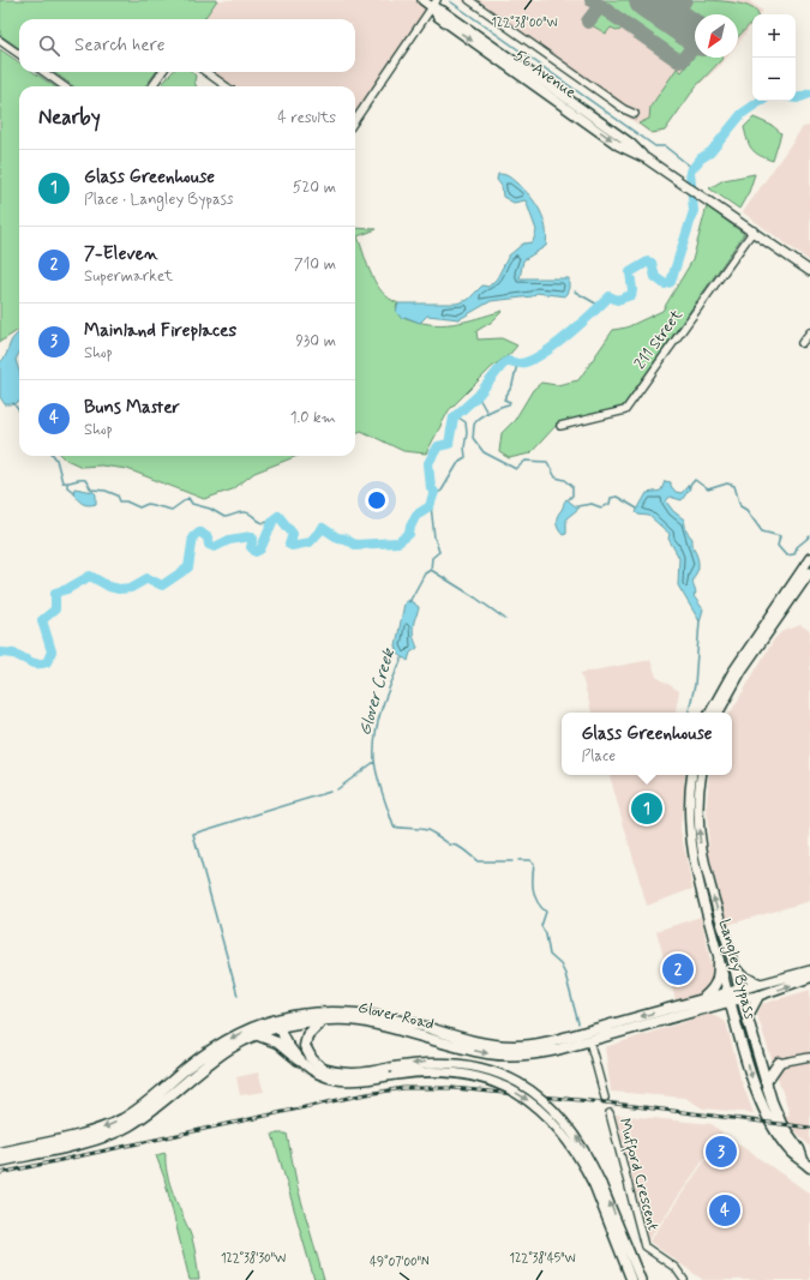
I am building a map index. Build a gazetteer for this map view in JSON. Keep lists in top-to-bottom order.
{
  "streets": {
    "highway": ["Langley Bypass", "Glover Road"],
    "main road": ["56 Avenue"],
    "street": ["211 Street", "Mufford Crescent"]
  },
  "crossings": [
    ["56 Avenue", "211 Street"],
    ["Langley Bypass", "Glover Road"]
  ],
  "water": ["Glover Creek"],
  "north": "bottom left",
  "page": {
    "map_buttons": ["+", "−"],
    "search": "Search here",
    "heading": ["Nearby", "4 results"],
    "list": [
      {
        "mark": "1",
        "name": "Glass Greenhouse",
        "note": "Place · Langley Bypass",
        "value": "520 m"
      },
      {
        "mark": "2",
        "name": "7-Eleven",
        "note": "Supermarket",
        "value": "710 m"
      },
      {
        "mark": "3",
        "name": "Mainland Fireplaces",
        "note": "Shop",
        "value": "930 m"
      },
      {
        "mark": "4",
        "name": "Buns Master",
        "note": "Shop",
        "value": "1.0 km"
      }
    ],
    "popup": ["Glass Greenhouse", "Place"],
    "pins": [
      "1",
      "2",
      "3",
      "4"
    ]
  },
  "coordinates": [
    "122°38'00\"W",
    "122°38'30\"W",
    "122°38'45\"W",
    "49°07'00\"N"
  ]
}
